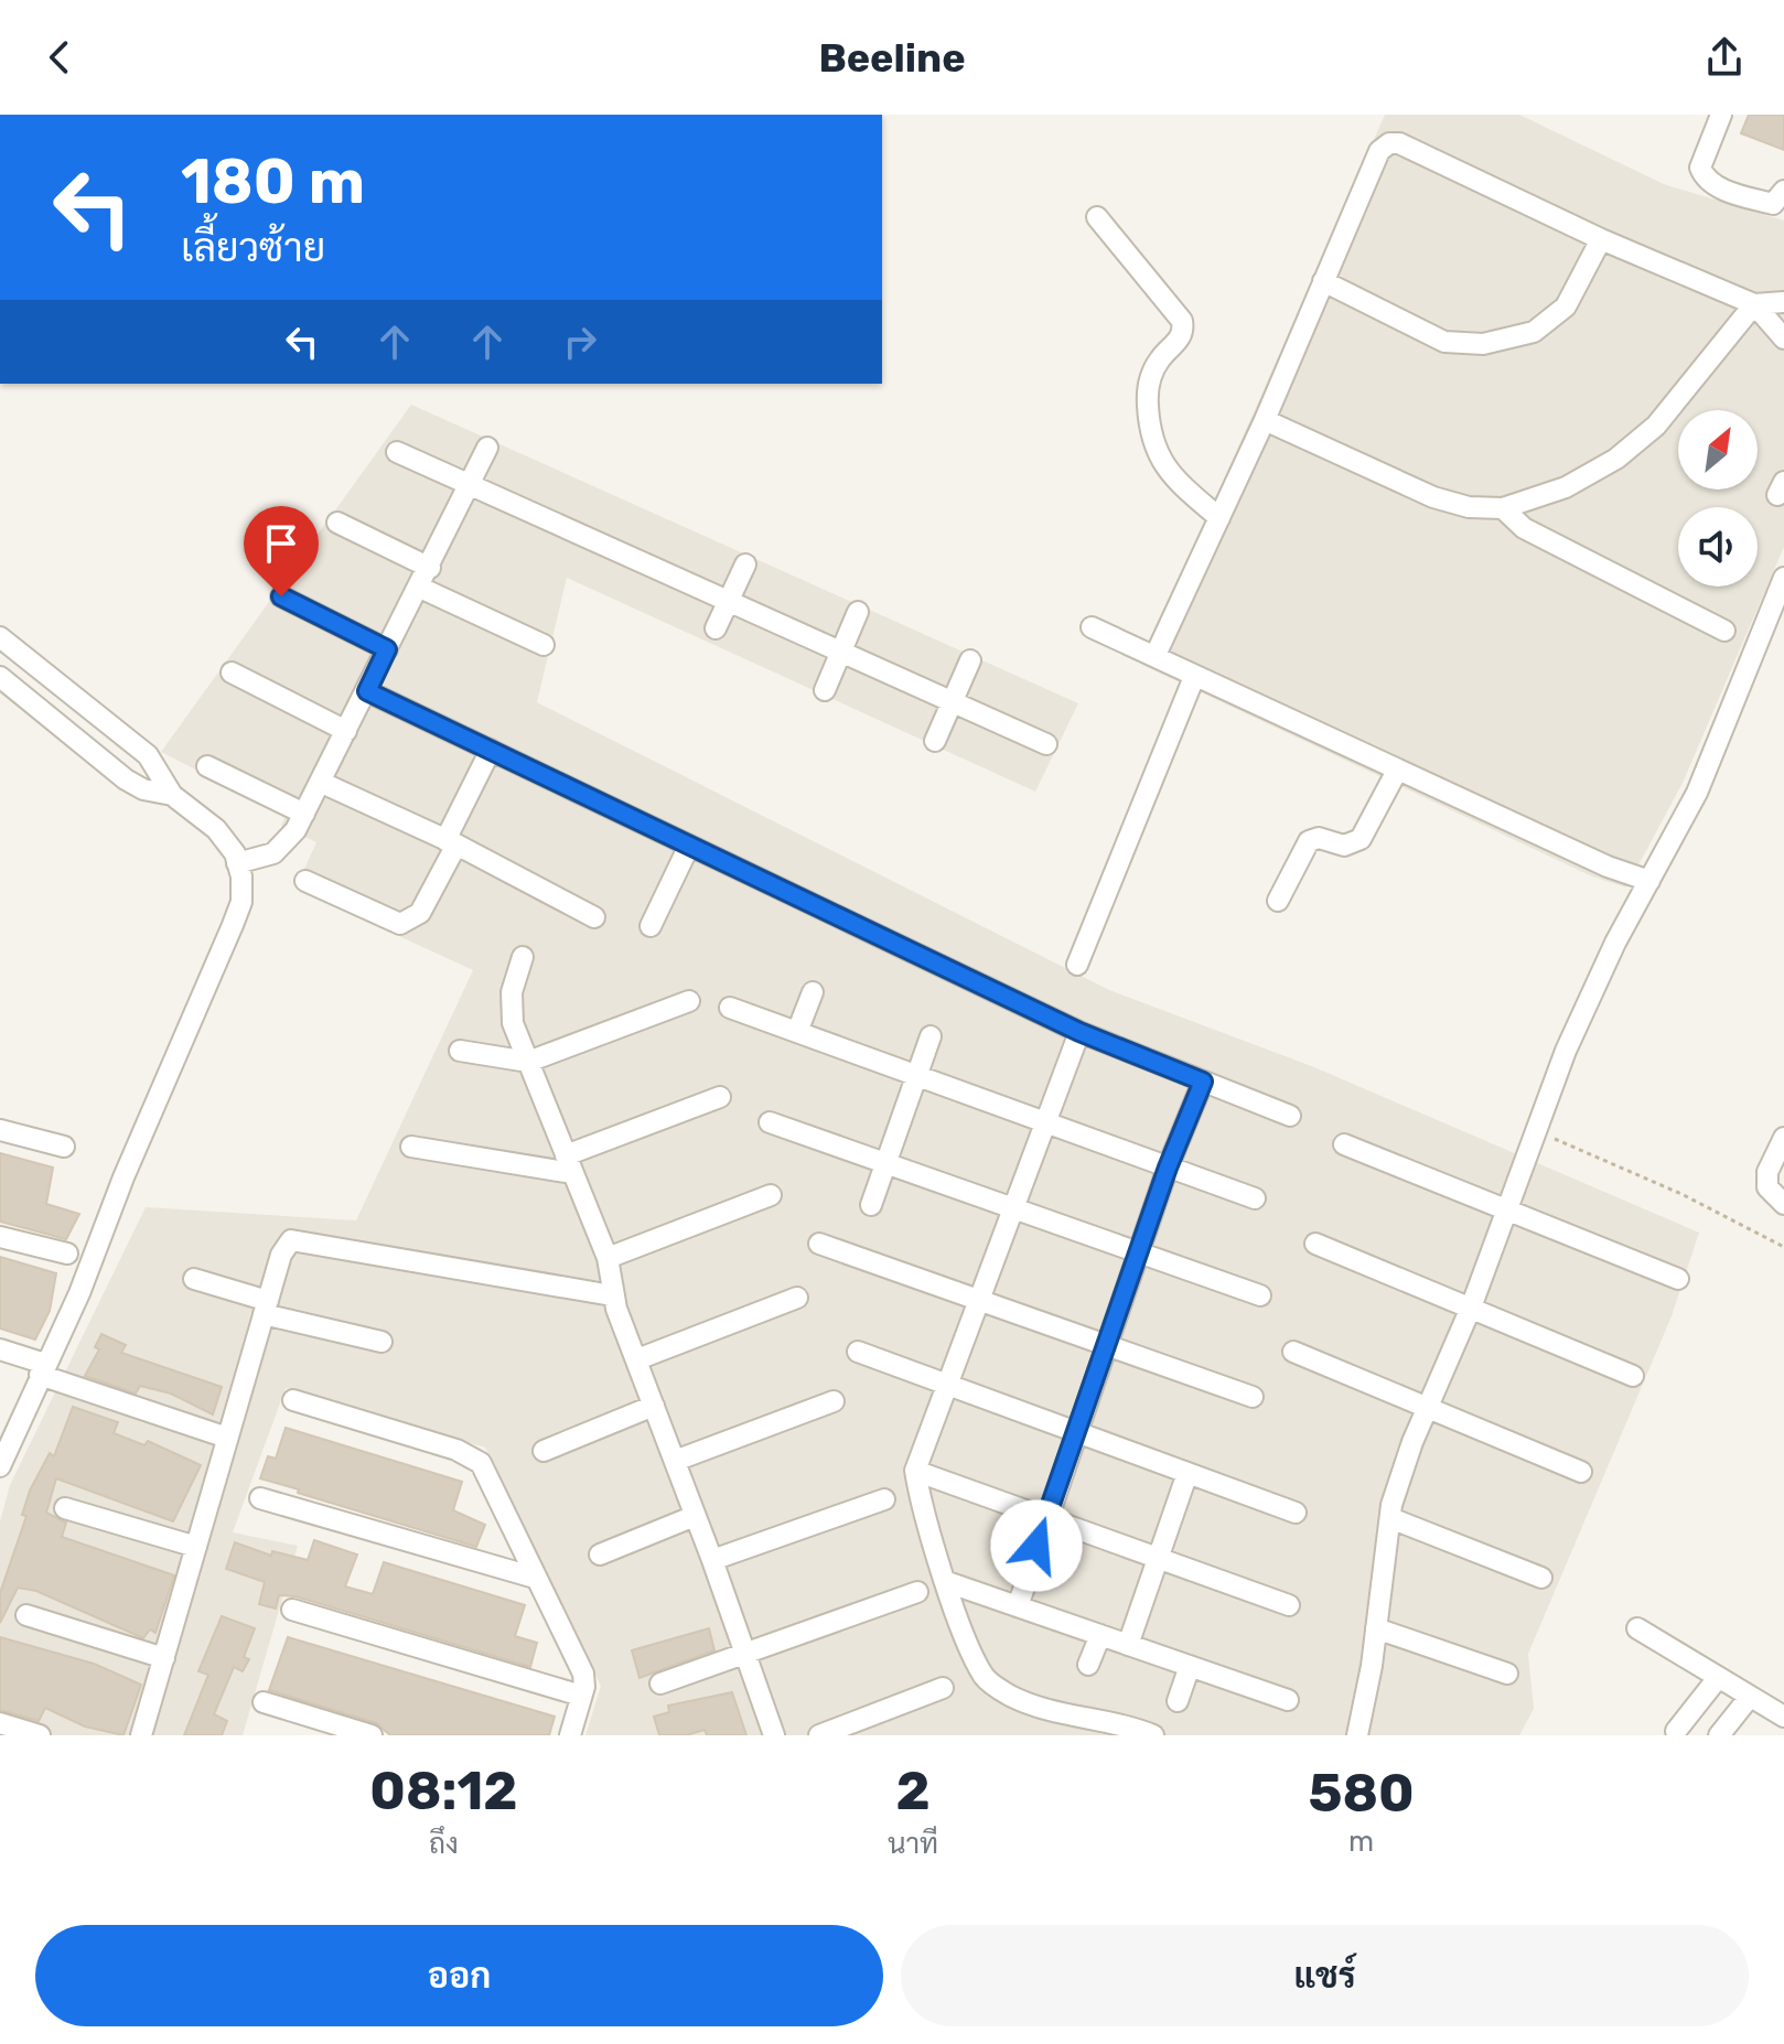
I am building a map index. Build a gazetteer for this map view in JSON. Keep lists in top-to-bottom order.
{
  "north": "top right",
  "page": {
    "header": "Beeline",
    "turn": ["180 m", "เลี้ยวซ้าย"],
    "eta": [
      "08:12",
      "ถึง",
      "2",
      "นาที",
      "580",
      "m"
    ],
    "buttons": ["ออก", "แชร์"]
  }
}
